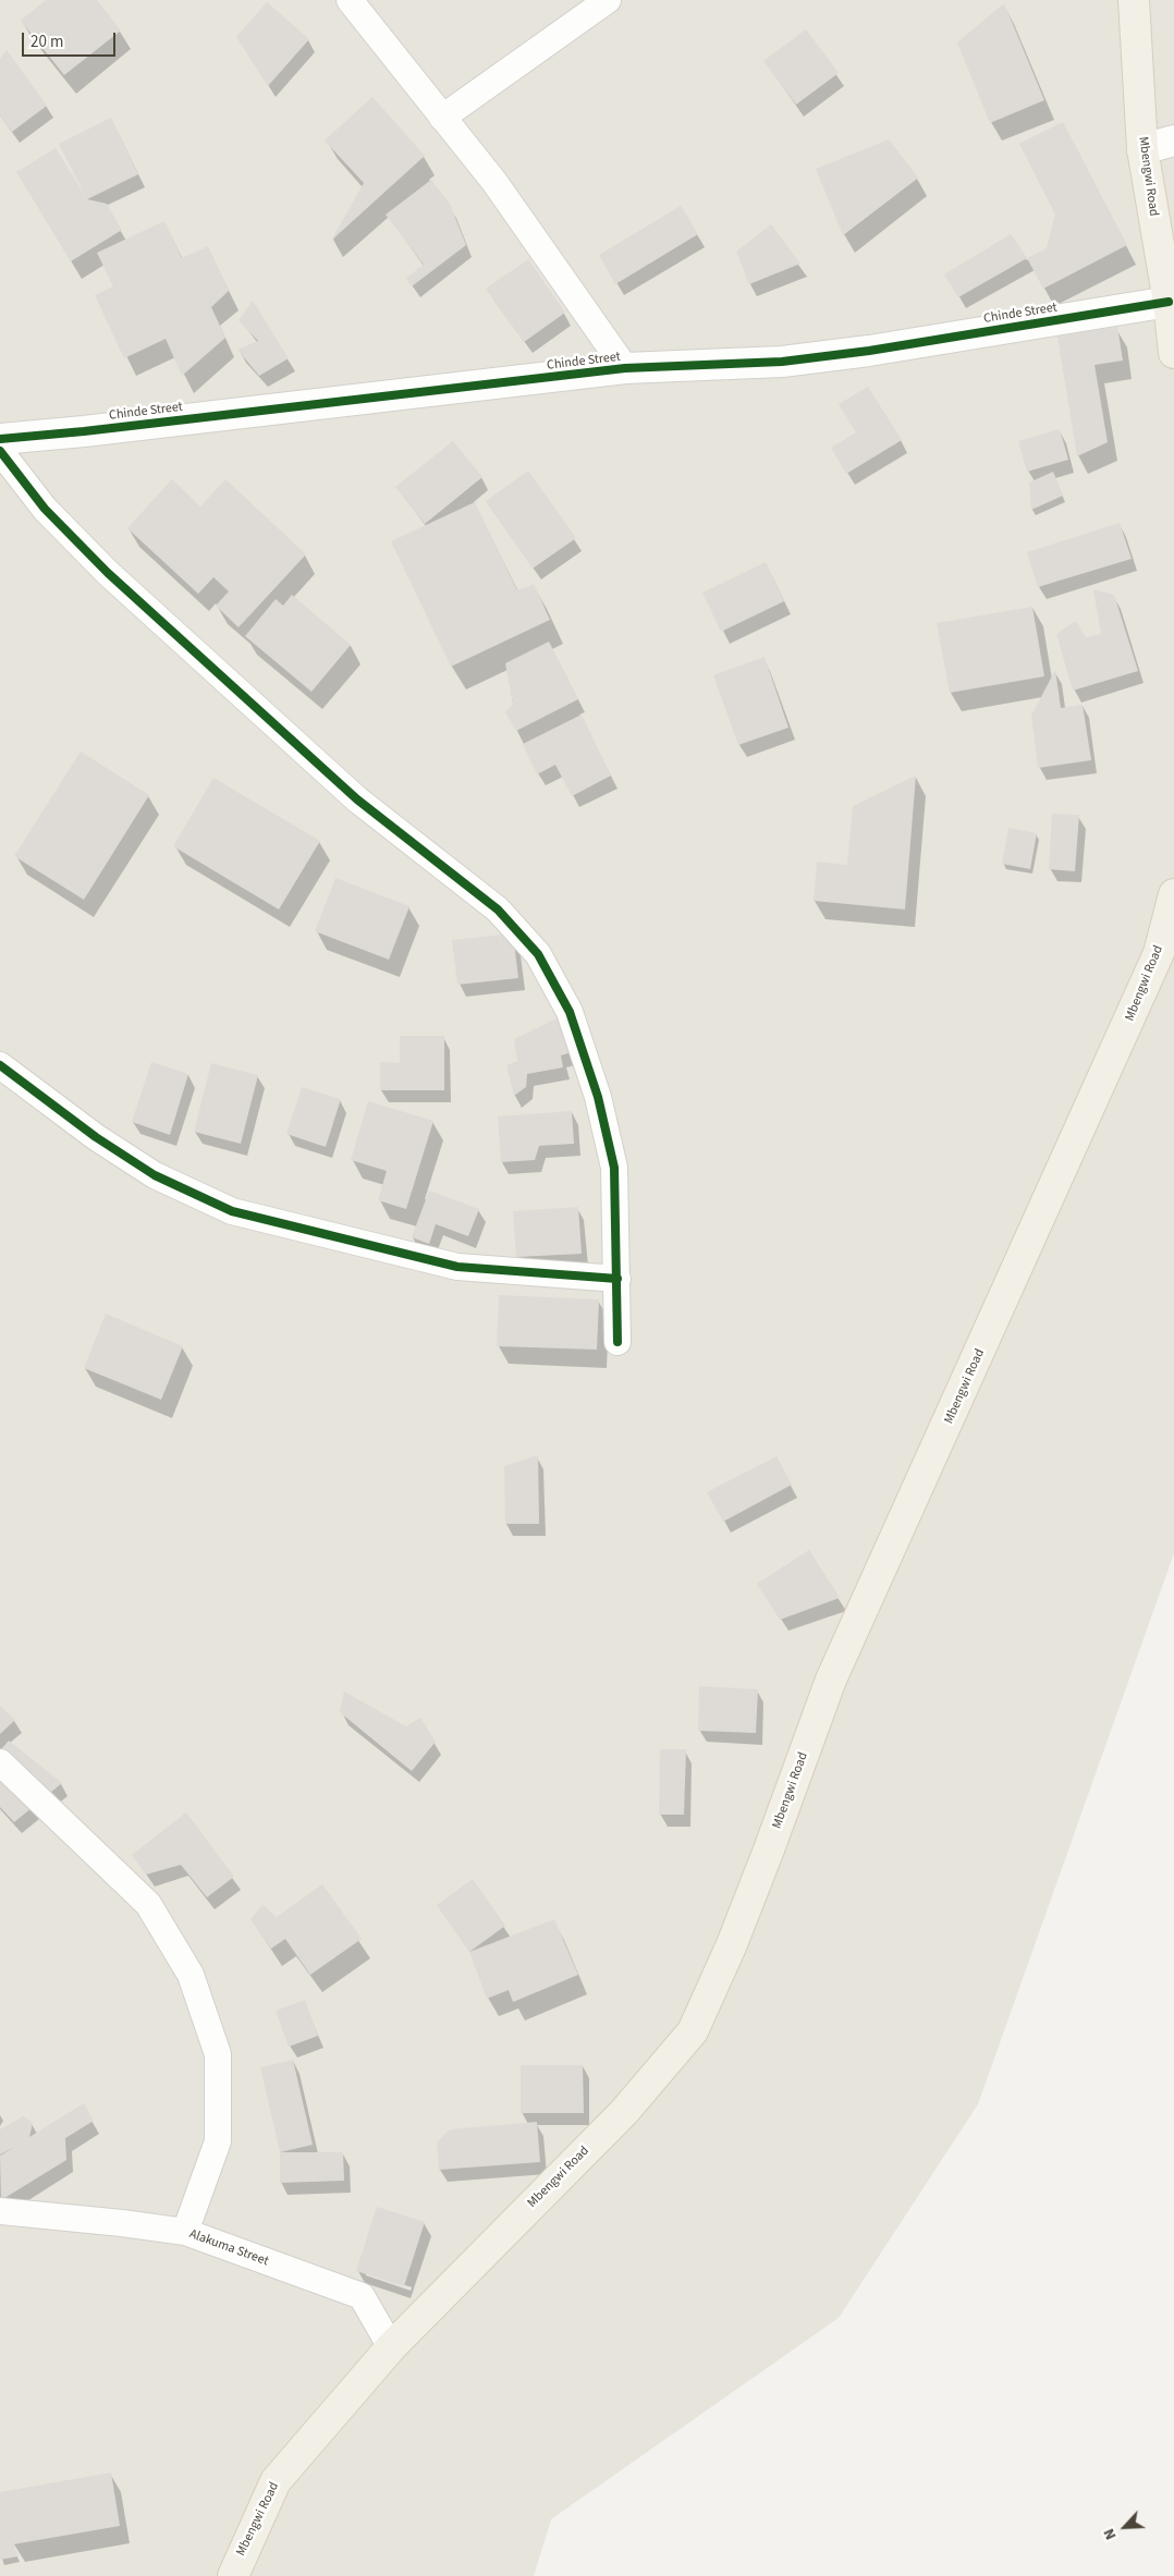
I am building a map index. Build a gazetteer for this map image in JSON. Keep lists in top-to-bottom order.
{
  "streets": {
    "main road": ["Mbengwi Road"],
    "street": ["Chinde Street", "Alakuma Street"]
  },
  "crossings": [
    ["Mbengwi Road", "Chinde Street"],
    ["Mbengwi Road", "Alakuma Street"]
  ],
  "scale_bar": "20 m",
  "north": "bottom left"
}
